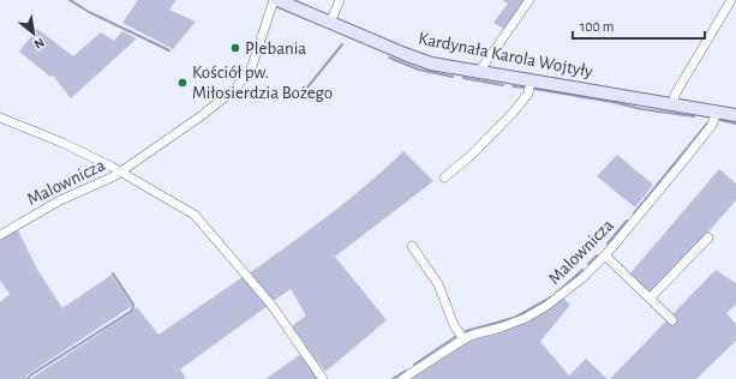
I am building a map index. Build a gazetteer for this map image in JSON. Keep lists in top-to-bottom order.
{
  "streets": {
    "street": ["Kardynała Karola Wojtyły", "Malownicza"]
  },
  "crossings": [
    ["Kardynała Karola Wojtyły", "Malownicza"]
  ],
  "places": ["Plebania", "Kościół pw. Miłosierdzia Bożego"],
  "scale_bar": "100 m",
  "north": "bottom right"
}
